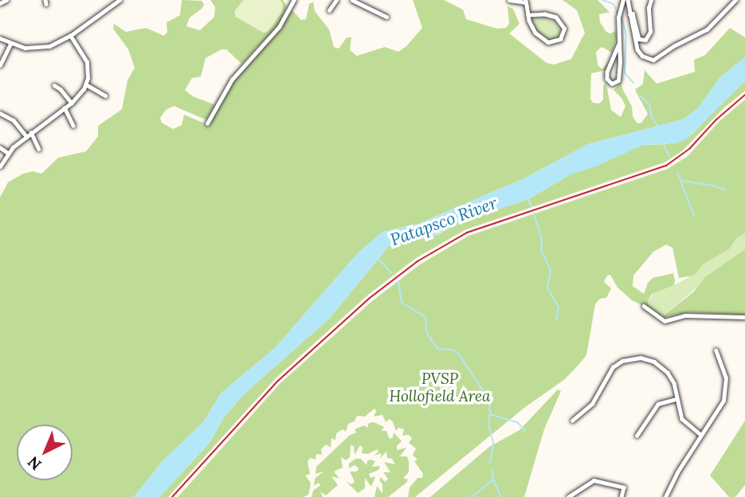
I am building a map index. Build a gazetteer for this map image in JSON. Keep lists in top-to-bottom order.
{
  "water": ["Patapsco River"],
  "parks": ["PVSP Hollofield Area"],
  "north": "bottom left"
}
